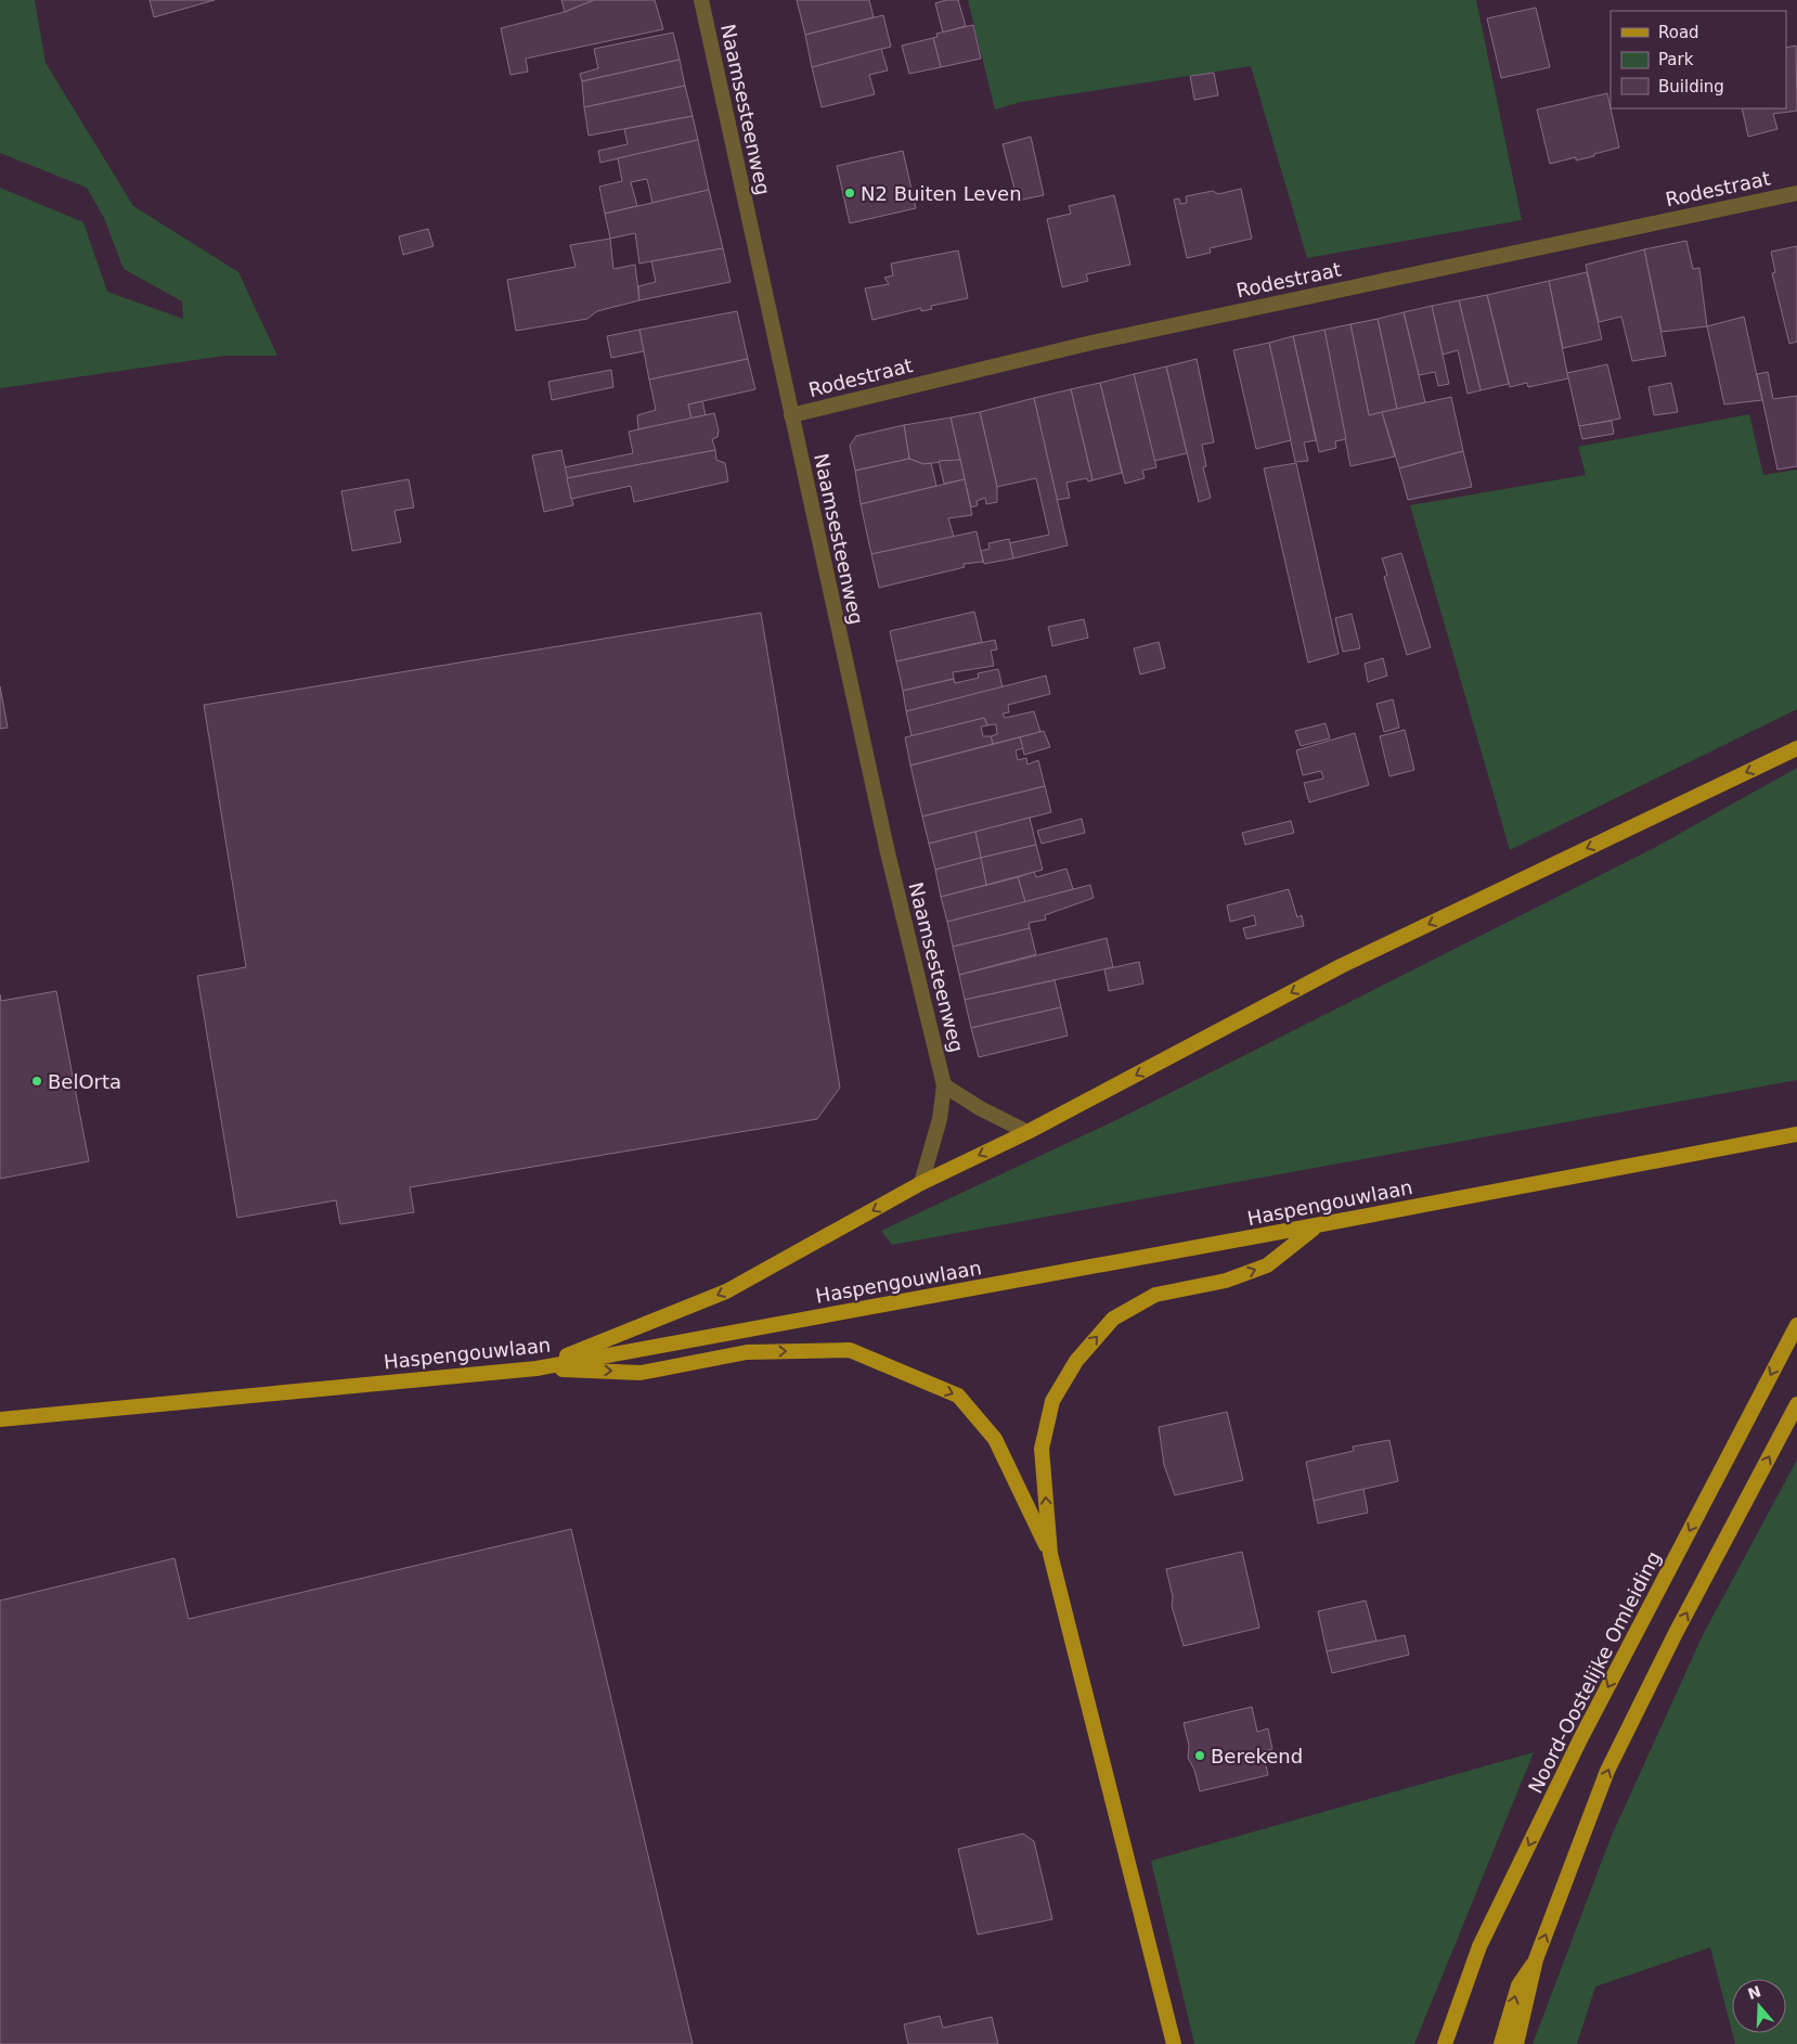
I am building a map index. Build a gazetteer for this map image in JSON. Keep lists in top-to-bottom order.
{
  "streets": {
    "main road": ["Haspengouwlaan", "Noord-Oostelijke Omleiding"],
    "street": ["Naamsesteenweg", "Rodestraat"]
  },
  "crossings": [
    ["Naamsesteenweg", "Rodestraat"]
  ],
  "places": ["N2 Buiten Leven", "BelOrta", "Berekend"],
  "legend": ["Road", "Park", "Building"],
  "north": "top"
}
